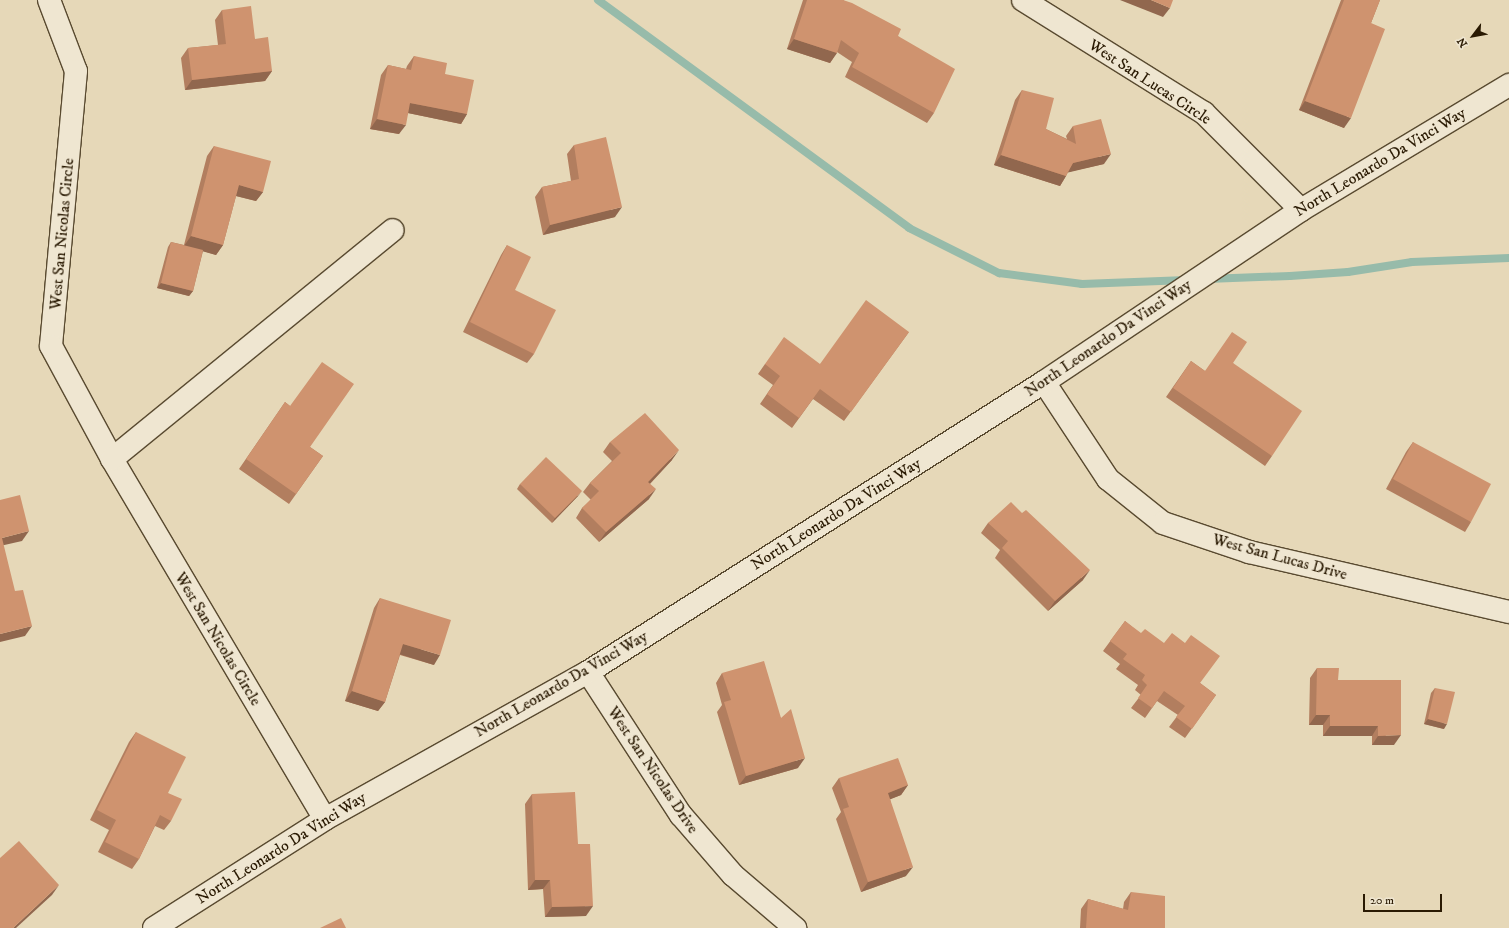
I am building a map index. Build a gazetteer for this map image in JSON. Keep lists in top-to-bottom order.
{
  "streets": {
    "street": [
      "West San Lucas Circle",
      "North Leonardo Da Vinci Way",
      "West San Nicolas Circle",
      "West San Lucas Drive",
      "West San Nicolas Drive"
    ]
  },
  "crossings": [
    ["West San Lucas Circle", "North Leonardo Da Vinci Way"],
    ["North Leonardo Da Vinci Way", "West San Nicolas Circle"],
    ["North Leonardo Da Vinci Way", "West San Lucas Drive"],
    ["North Leonardo Da Vinci Way", "West San Nicolas Drive"]
  ],
  "scale_bar": "20 m",
  "north": "bottom left"
}
